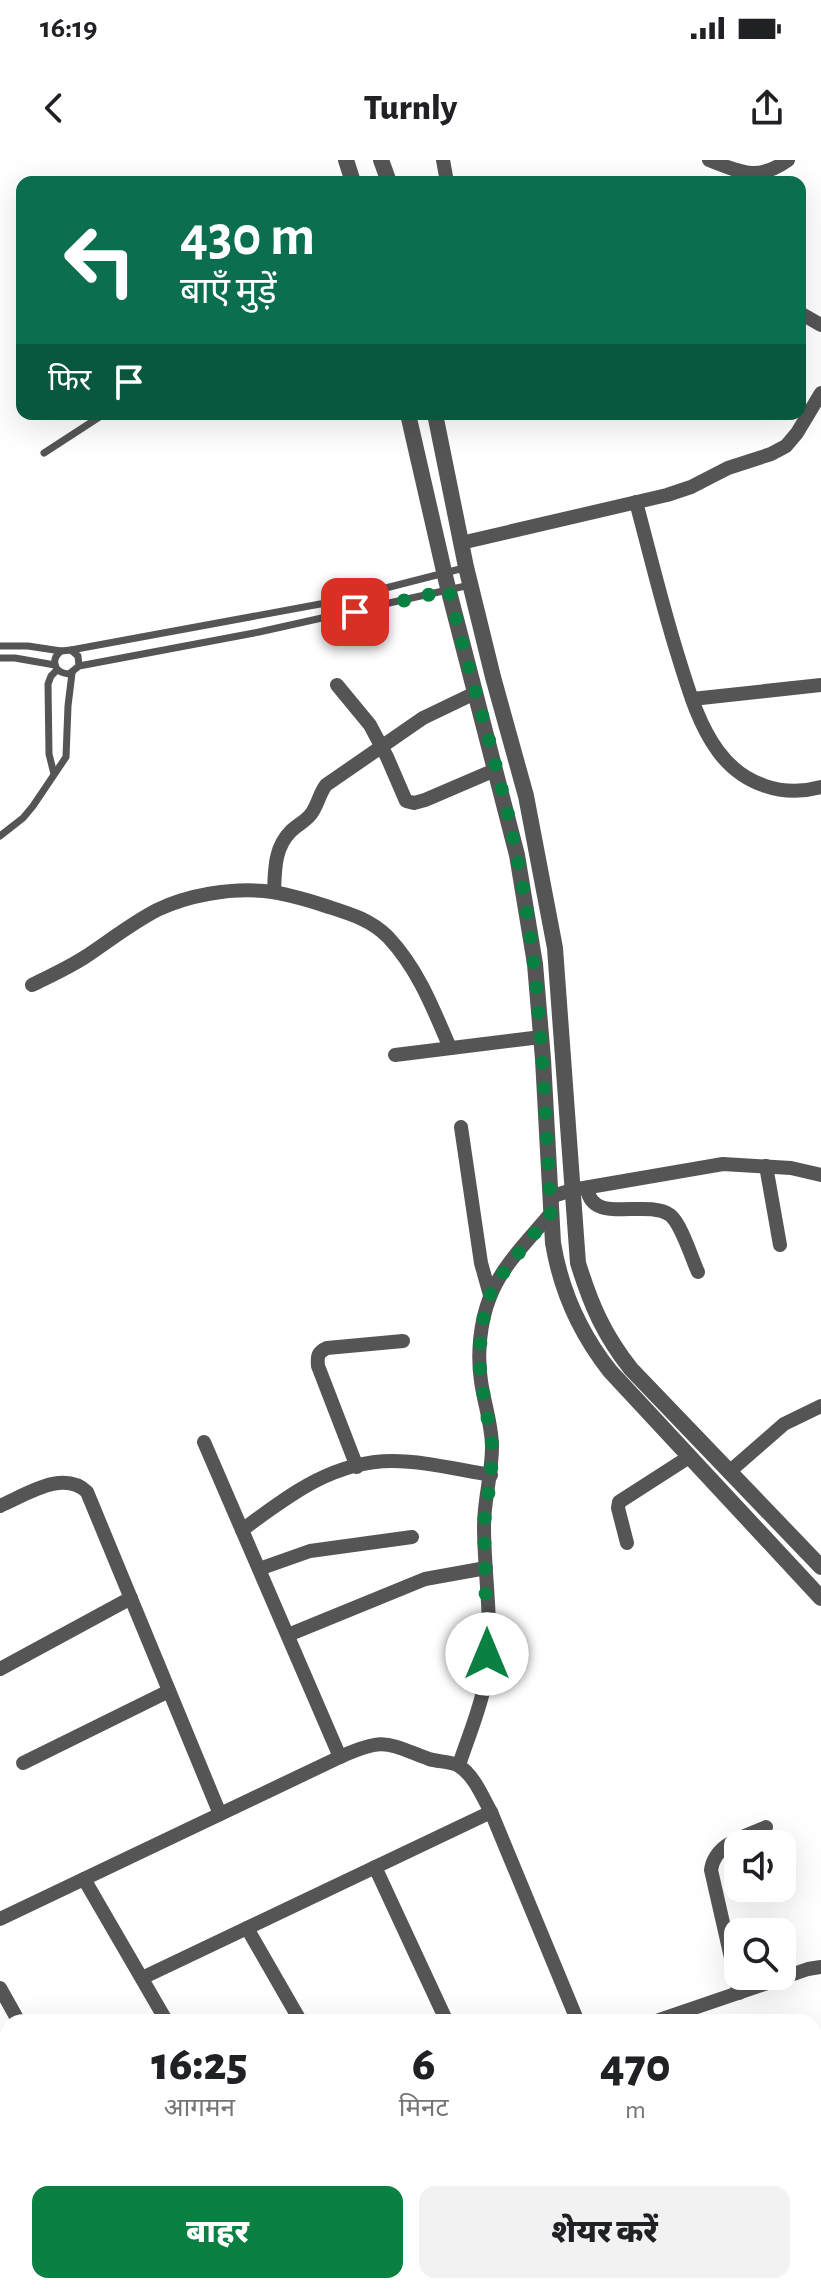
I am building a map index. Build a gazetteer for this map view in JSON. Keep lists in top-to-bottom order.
{
  "page": {
    "status": "16:19",
    "header": "Turnly",
    "turn": ["430 m", "बाएँ मुड़ें"],
    "then": "फिर",
    "eta": [
      "16:25",
      "आगमन",
      "6",
      "मिनट",
      "470",
      "m"
    ],
    "buttons": ["बाहर", "शेयर करें"]
  }
}
